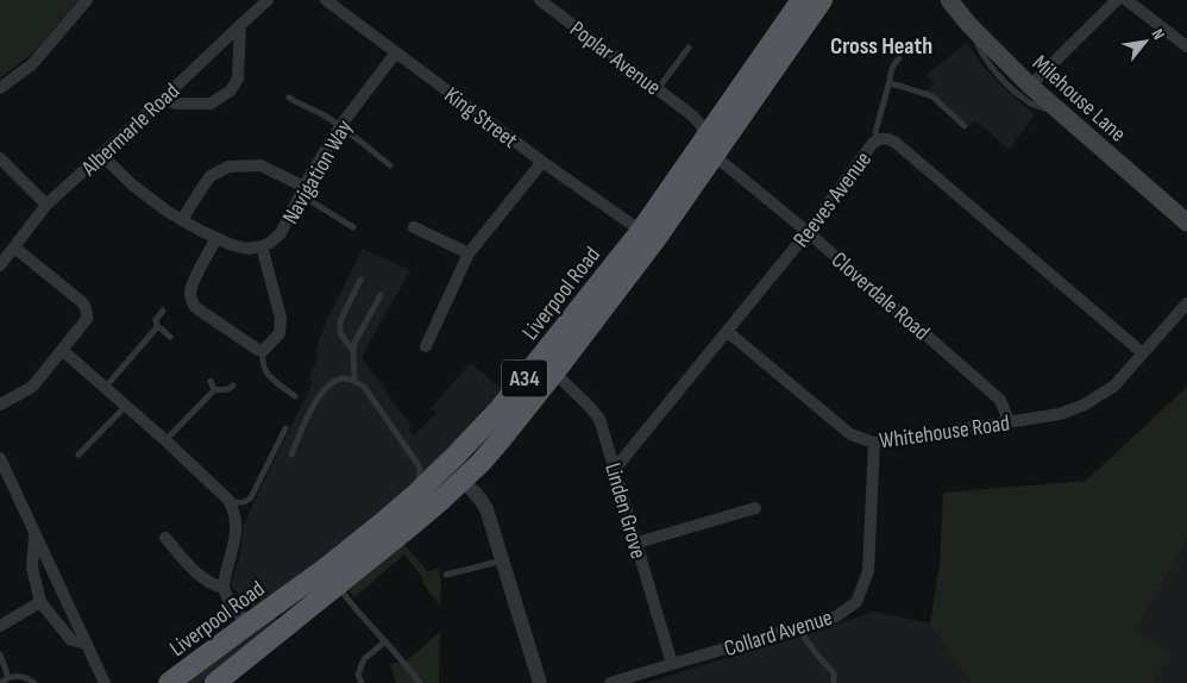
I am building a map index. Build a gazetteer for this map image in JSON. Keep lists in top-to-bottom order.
{
  "streets": {
    "highway": ["Liverpool Road", "A34"],
    "main road": ["Milehouse Lane"],
    "street": [
      "Poplar Avenue",
      "King Street",
      "Albermarle Road",
      "Navigation Way",
      "Reeves Avenue",
      "Cloverdale Road",
      "Whitehouse Road",
      "Linden Grove",
      "Collard Avenue"
    ]
  },
  "crossings": [
    ["Poplar Avenue", "Liverpool Road"],
    ["Poplar Avenue", "Cloverdale Road"],
    ["King Street", "Navigation Way"],
    ["King Street", "Liverpool Road"],
    ["Reeves Avenue", "Cloverdale Road"],
    ["Reeves Avenue", "Whitehouse Road"],
    ["Reeves Avenue", "Linden Grove"],
    ["Liverpool Road", "Cloverdale Road"],
    ["Liverpool Road", "A34"],
    ["Liverpool Road", "Linden Grove"],
    ["Cloverdale Road", "Whitehouse Road"],
    ["Whitehouse Road", "Collard Avenue"],
    ["Linden Grove", "Collard Avenue"]
  ],
  "districts": ["Cross Heath"],
  "north": "top right"
}
